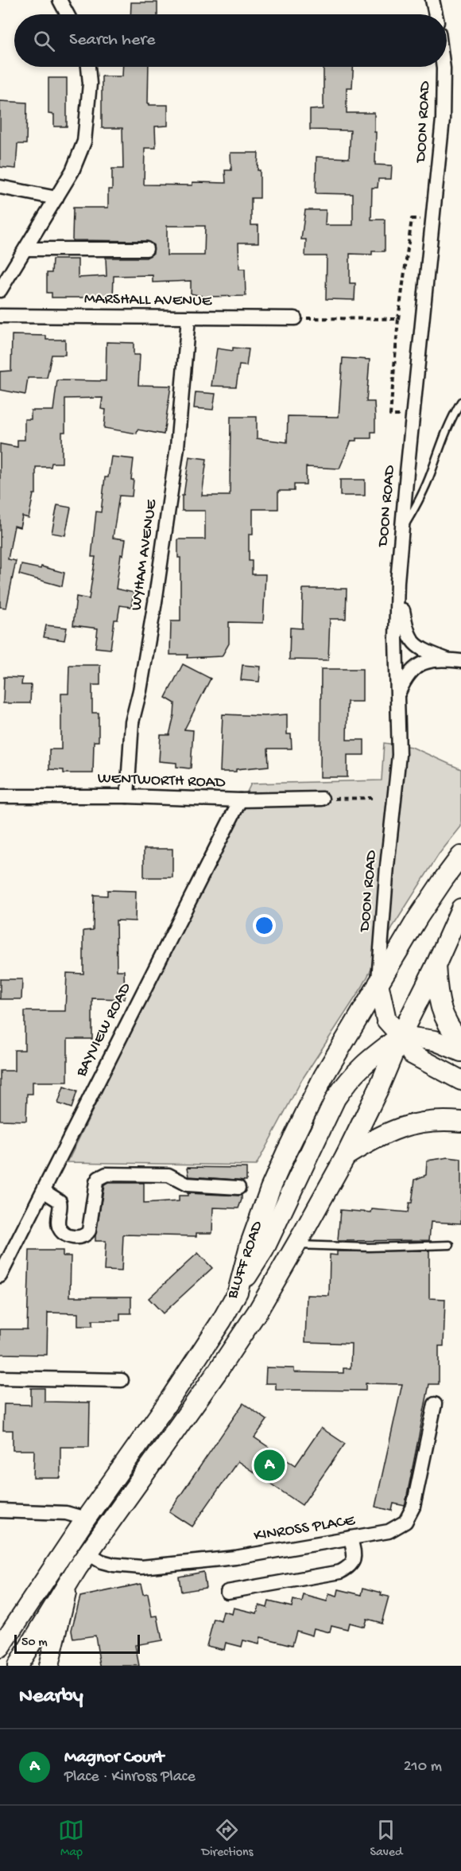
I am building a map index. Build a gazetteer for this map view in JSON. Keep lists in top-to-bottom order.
{
  "streets": {
    "main road": ["BLUFF ROAD"],
    "street": [
      "DOON ROAD",
      "MARSHALL AVENUE",
      "WYHAM AVENUE",
      "WENTWORTH ROAD",
      "BAYVIEW ROAD",
      "KINROSS PLACE"
    ]
  },
  "crossings": [
    ["DOON ROAD", "BLUFF ROAD"],
    ["MARSHALL AVENUE", "WYHAM AVENUE"],
    ["WYHAM AVENUE", "WENTWORTH ROAD"],
    ["WENTWORTH ROAD", "BAYVIEW ROAD"],
    ["BLUFF ROAD", "KINROSS PLACE"]
  ],
  "scale_bar": "50 m",
  "page": {
    "search": "Search here",
    "pins": "A",
    "scale": "50 m",
    "heading": "Nearby",
    "list": [
      {
        "mark": "A",
        "name": "Magnor Court",
        "note": "Place · Kinross Place",
        "value": "210 m"
      }
    ],
    "nav": ["Map", "Directions", "Saved"]
  }
}
